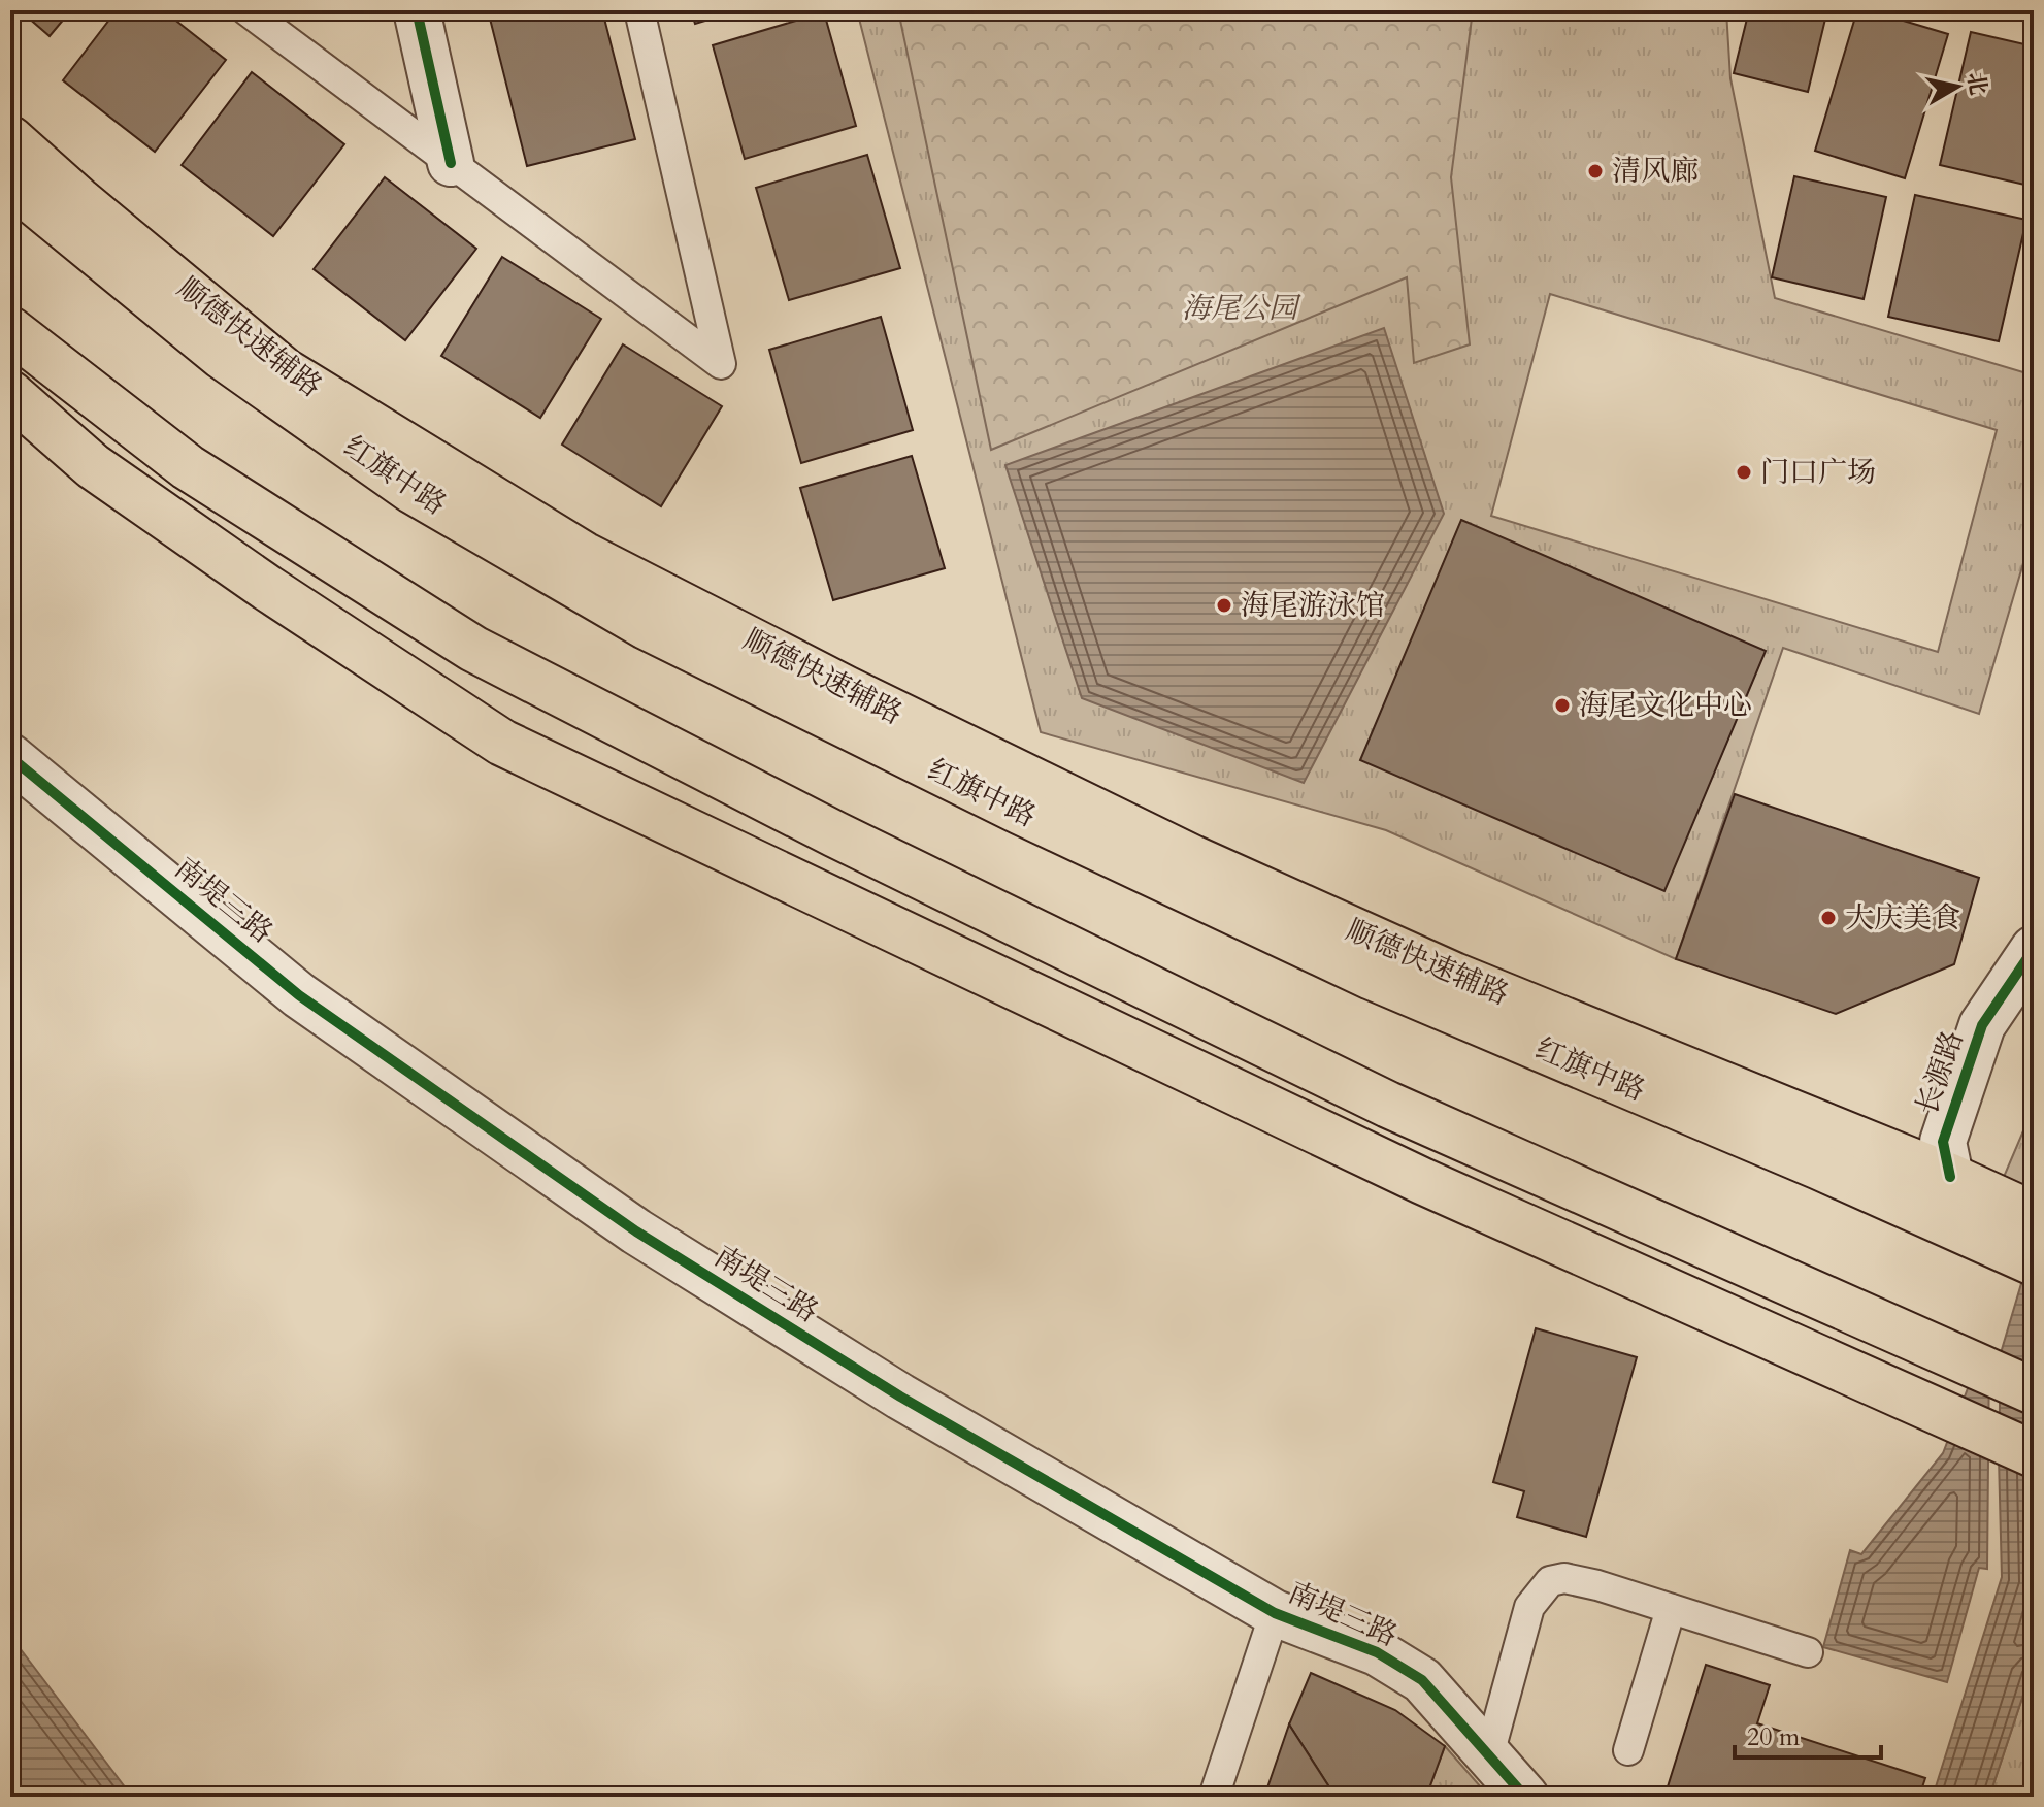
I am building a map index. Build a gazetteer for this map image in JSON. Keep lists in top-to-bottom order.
{
  "streets": {
    "main road": ["顺德快速辅路", "红旗中路"],
    "street": ["南堤三路", "长源路"]
  },
  "crossings": [
    ["顺德快速辅路", "长源路"]
  ],
  "parks": ["海尾公园"],
  "places": [
    "清风廊",
    "门口广场",
    "海尾游泳馆",
    "海尾文化中心",
    "大庆美食"
  ],
  "scale_bar": "20 m",
  "north": "right"
}
